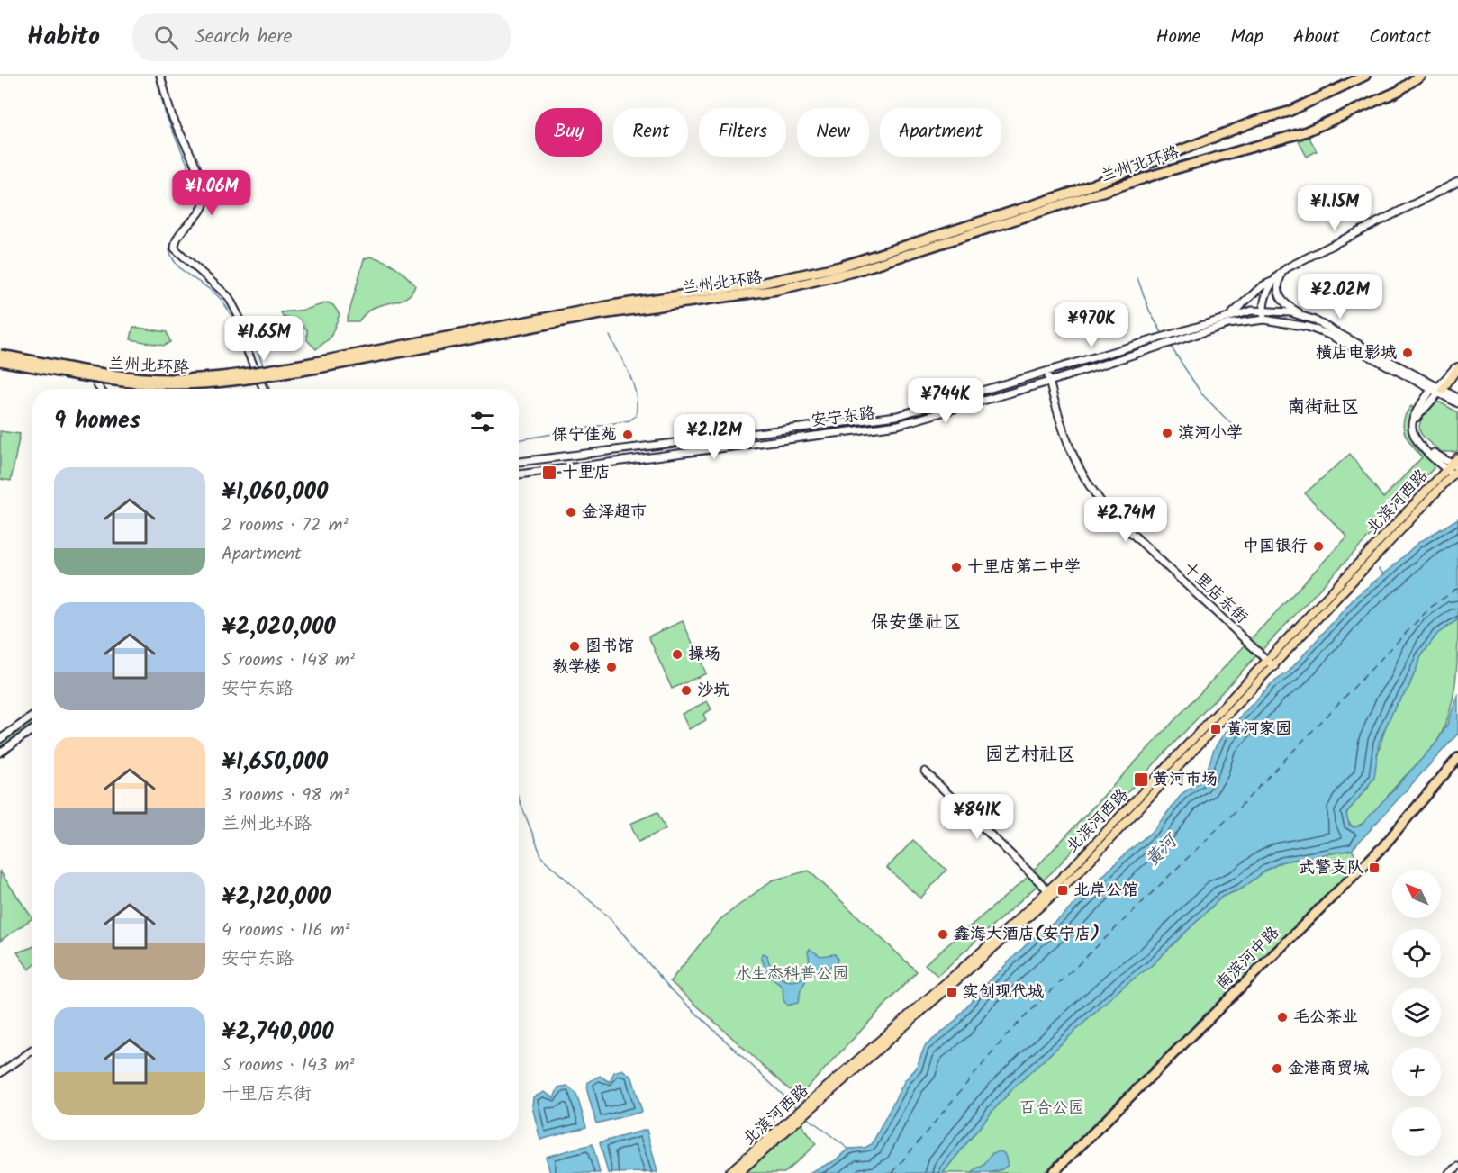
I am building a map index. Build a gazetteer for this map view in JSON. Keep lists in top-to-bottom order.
{
  "streets": {
    "highway": ["兰州北环路", "南滨河中路"],
    "main road": ["安宁东路", "北滨河西路", "十里店东街"]
  },
  "crossings": [
    ["安宁东路", "十里店东街"],
    ["北滨河西路", "十里店东街"]
  ],
  "districts": ["南街社区", "保安堡社区", "园艺村社区"],
  "water": ["黄河"],
  "parks": ["水生态科普公园", "百合公园"],
  "places": {
    "other": [
      "横店电影城",
      "滨河小学",
      "保宁佳苑",
      "金泽超市",
      "中国银行",
      "十里店第二中学",
      "图书馆",
      "操场",
      "教学楼",
      "沙坑",
      "鑫海大酒店(安宁店)",
      "毛公茶业",
      "金港商贸城"
    ],
    "transit": [
      "十里店",
      "黄河家园",
      "黄河市场",
      "武警支队",
      "北岸公馆",
      "实创现代城"
    ]
  },
  "north": "top left",
  "page": {
    "header": "Habito",
    "search": "Search here",
    "nav": [
      "Home",
      "Map",
      "About",
      "Contact"
    ],
    "chip": [
      "Buy",
      "Rent",
      "Filters",
      "New",
      "Apartment"
    ],
    "price": [
      "¥1.06M",
      "¥1.15M",
      "¥2.02M",
      "¥970K",
      "¥1.65M",
      "¥744K",
      "¥2.12M",
      "¥2.74M",
      "¥841K"
    ],
    "heading": "9 homes",
    "list": [
      {
        "name": "¥1,060,000",
        "note": "2 rooms · 72 m² · Apartment"
      },
      {
        "name": "¥2,020,000",
        "note": "5 rooms · 148 m² · 安宁东路"
      },
      {
        "name": "¥1,650,000",
        "note": "3 rooms · 98 m² · 兰州北环路"
      },
      {
        "name": "¥2,120,000",
        "note": "4 rooms · 116 m² · 安宁东路"
      },
      {
        "name": "¥2,740,000",
        "note": "5 rooms · 143 m² · 十里店东街"
      }
    ],
    "map_buttons": ["+", "−"]
  }
}
